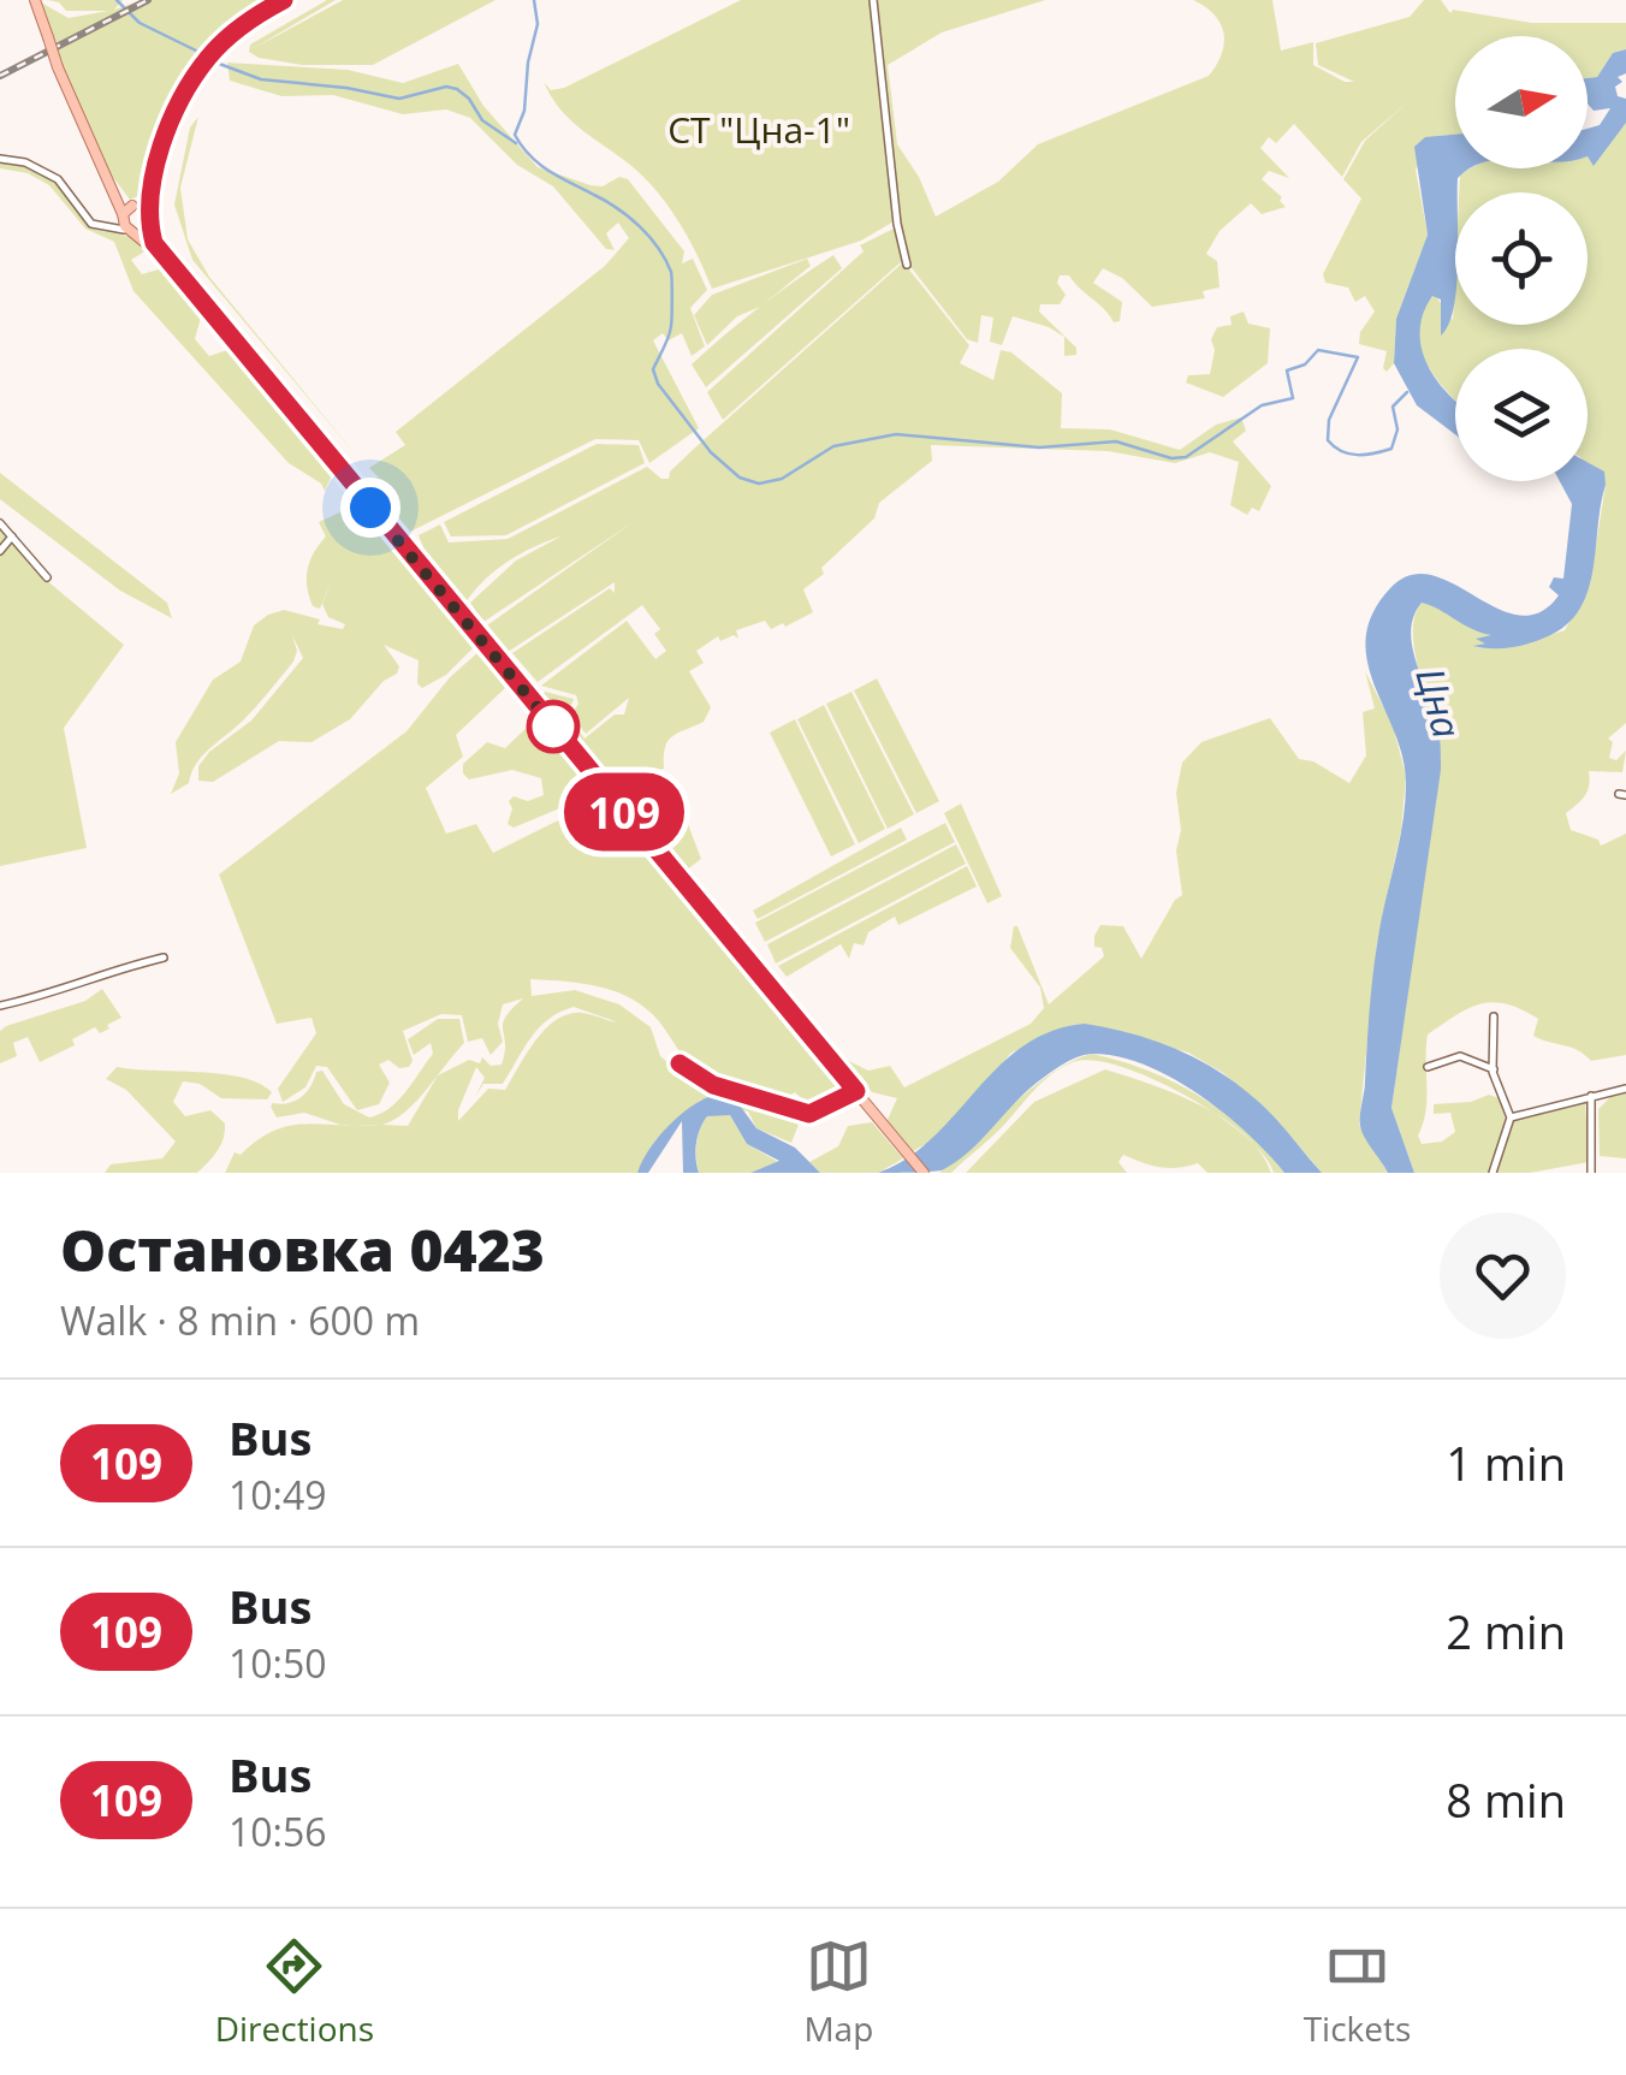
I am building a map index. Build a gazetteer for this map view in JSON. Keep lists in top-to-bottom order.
{
  "water": ["Цна"],
  "parks": ["СТ \"Цна-1\""],
  "lines": ["bus line 109"],
  "north": "right",
  "page": {
    "on_map": "109",
    "heading": ["Остановка 0423", "Walk · 8 min · 600 m"],
    "list": [
      {
        "mark": "109",
        "name": "Bus",
        "note": "10:49",
        "value": "1 min"
      },
      {
        "mark": "109",
        "name": "Bus",
        "note": "10:50",
        "value": "2 min"
      },
      {
        "mark": "109",
        "name": "Bus",
        "note": "10:56",
        "value": "8 min"
      }
    ],
    "tabs": ["Directions", "Map", "Tickets"]
  }
}
